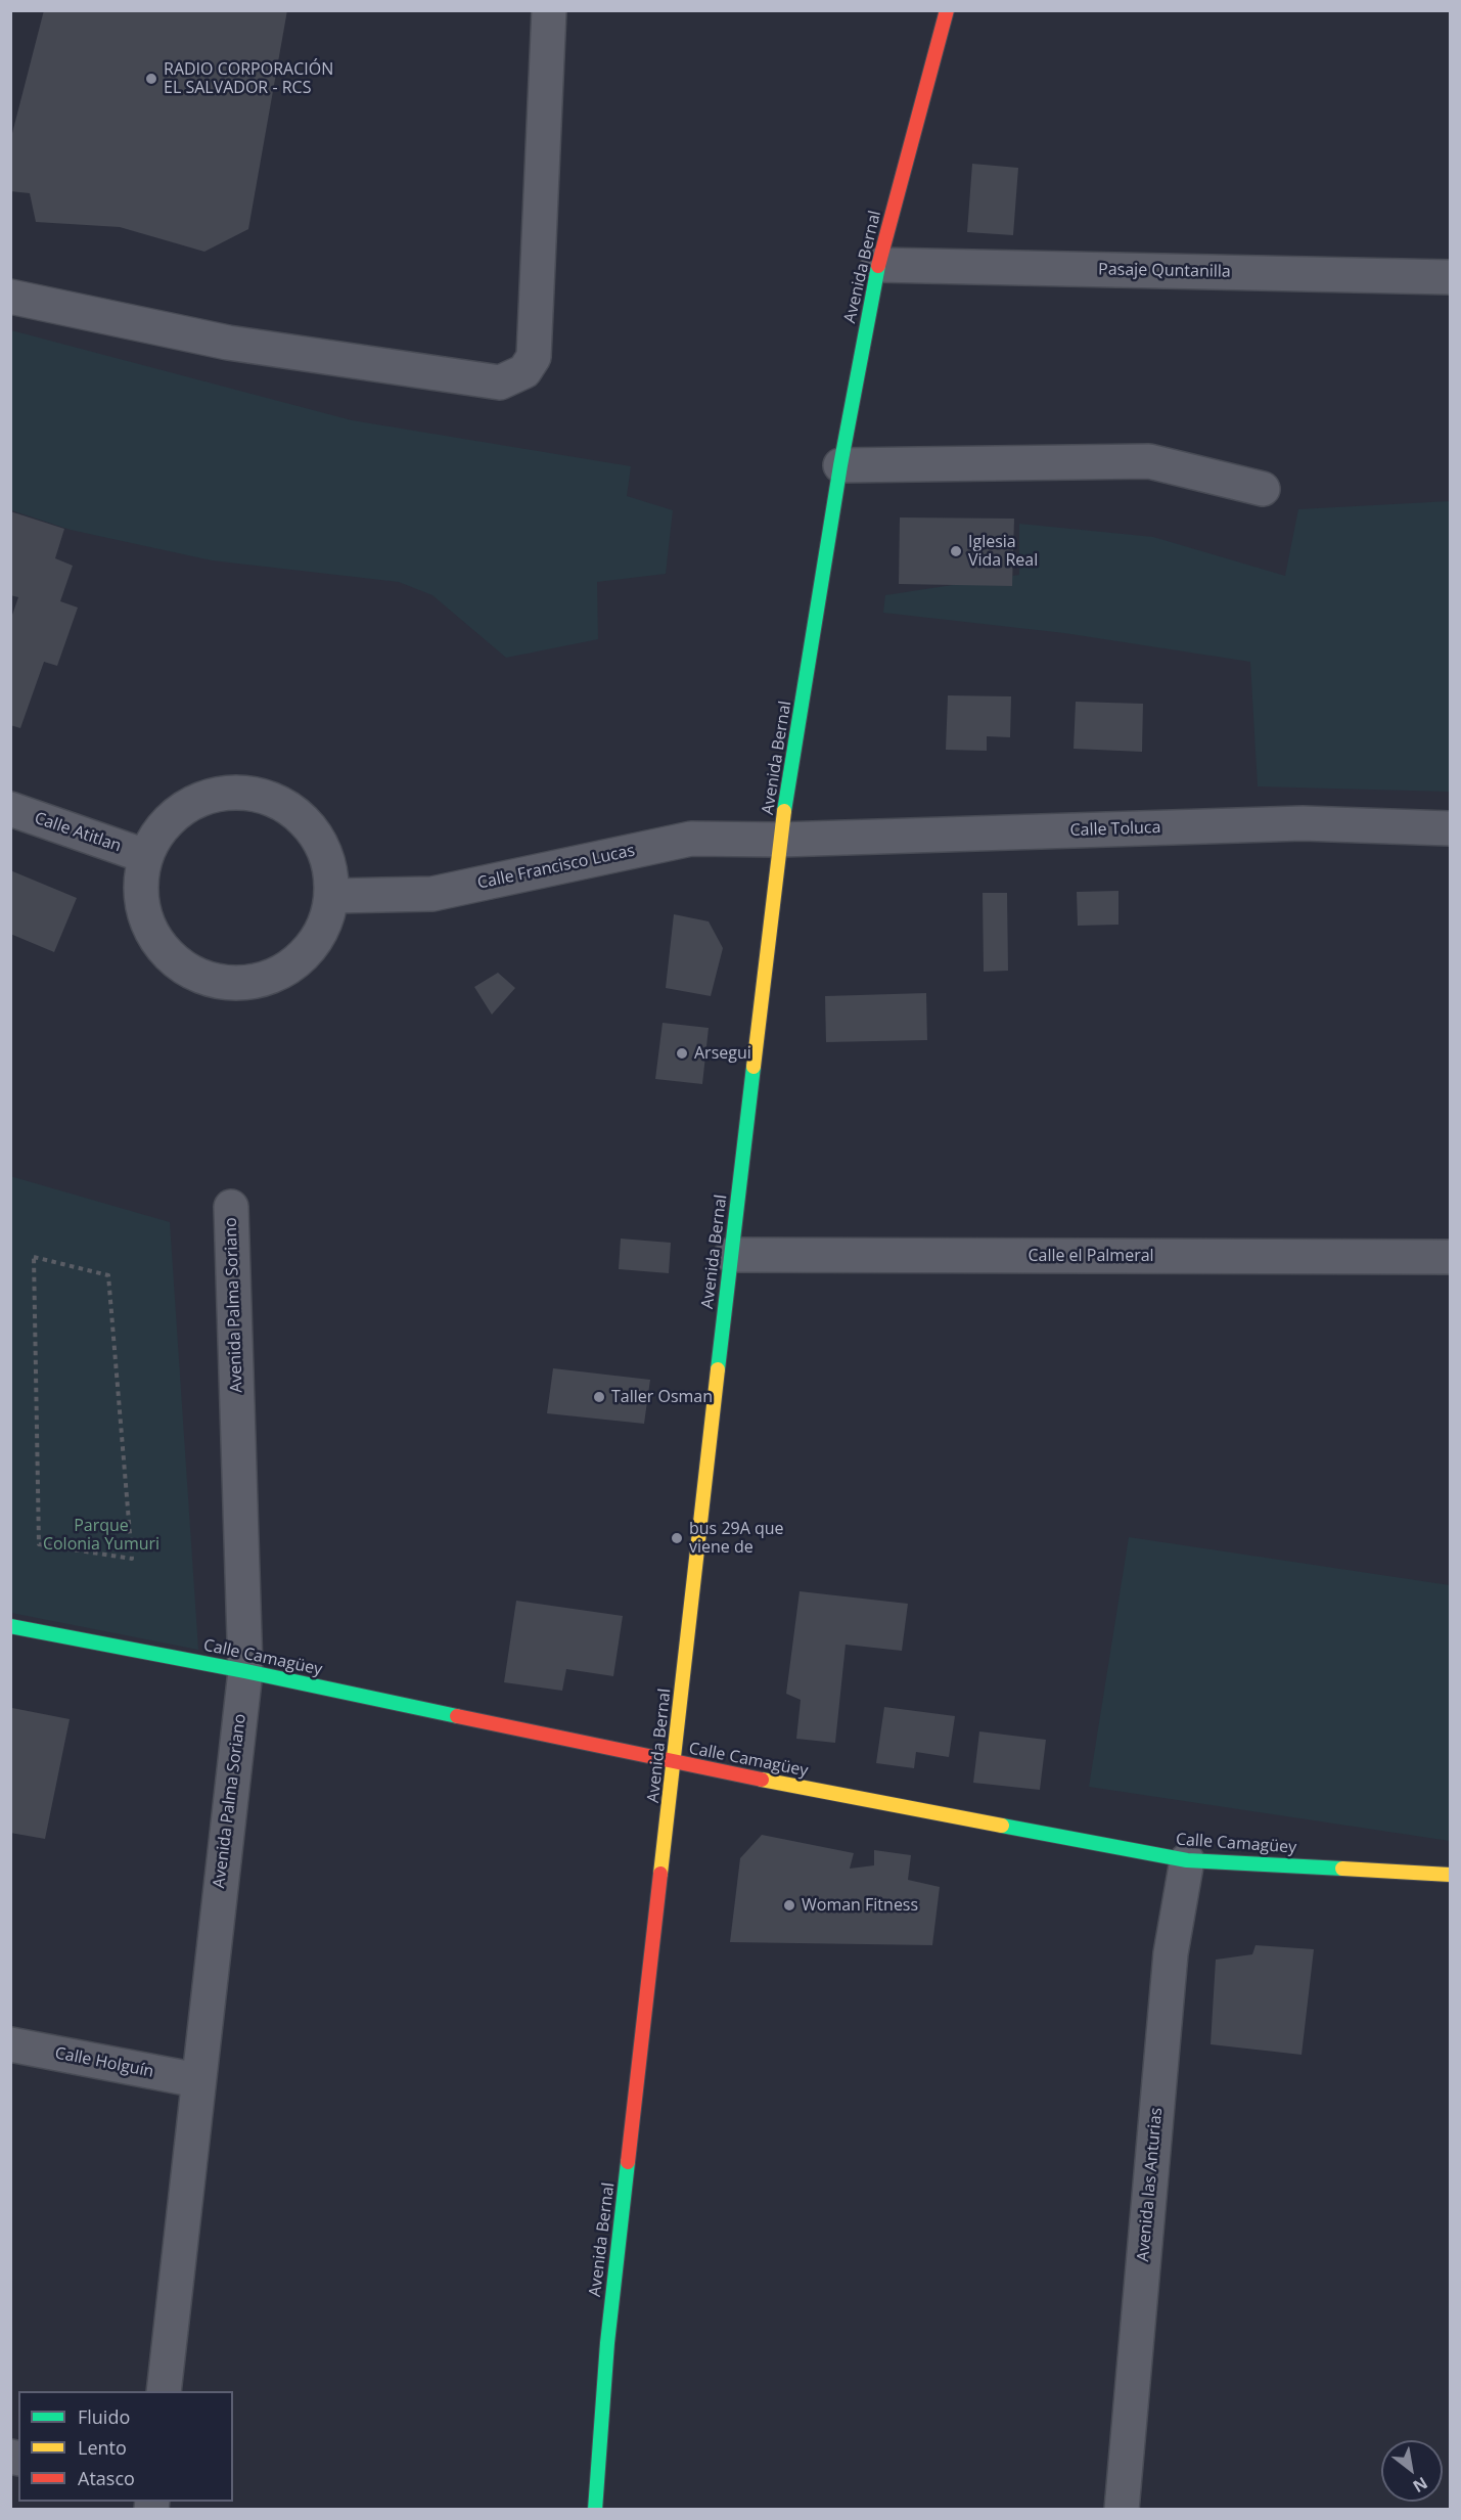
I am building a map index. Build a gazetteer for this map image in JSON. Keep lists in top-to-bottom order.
{
  "streets": {
    "main road": ["Avenida Bernal", "Calle Camagüey"],
    "street": [
      "Pasaje Quntanilla",
      "Calle Toluca",
      "Calle Atitlan",
      "Calle Francisco Lucas",
      "Calle el Palmeral",
      "Avenida Palma Soriano",
      "Calle Holguín",
      "Avenida las Anturias"
    ]
  },
  "crossings": [
    ["Avenida Bernal", "Pasaje Quntanilla"],
    ["Avenida Bernal", "Calle Toluca"],
    ["Avenida Bernal", "Calle Francisco Lucas"],
    ["Avenida Bernal", "Calle el Palmeral"],
    ["Avenida Bernal", "Calle Camagüey"],
    ["Calle Toluca", "Calle Francisco Lucas"],
    ["Calle Atitlan", "Calle Francisco Lucas"],
    ["Avenida Palma Soriano", "Calle Camagüey"],
    ["Avenida Palma Soriano", "Calle Holguín"],
    ["Calle Camagüey", "Avenida las Anturias"]
  ],
  "parks": ["Parque Colonia Yumuri"],
  "places": [
    "RADIO CORPORACIÓN EL SALVADOR - RCS",
    "Iglesia Vida Real",
    "Arsegui",
    "Taller Osman",
    "bus 29A que viene de",
    "Woman Fitness"
  ],
  "legend": ["Fluido", "Lento", "Atasco"],
  "north": "bottom right"
}
